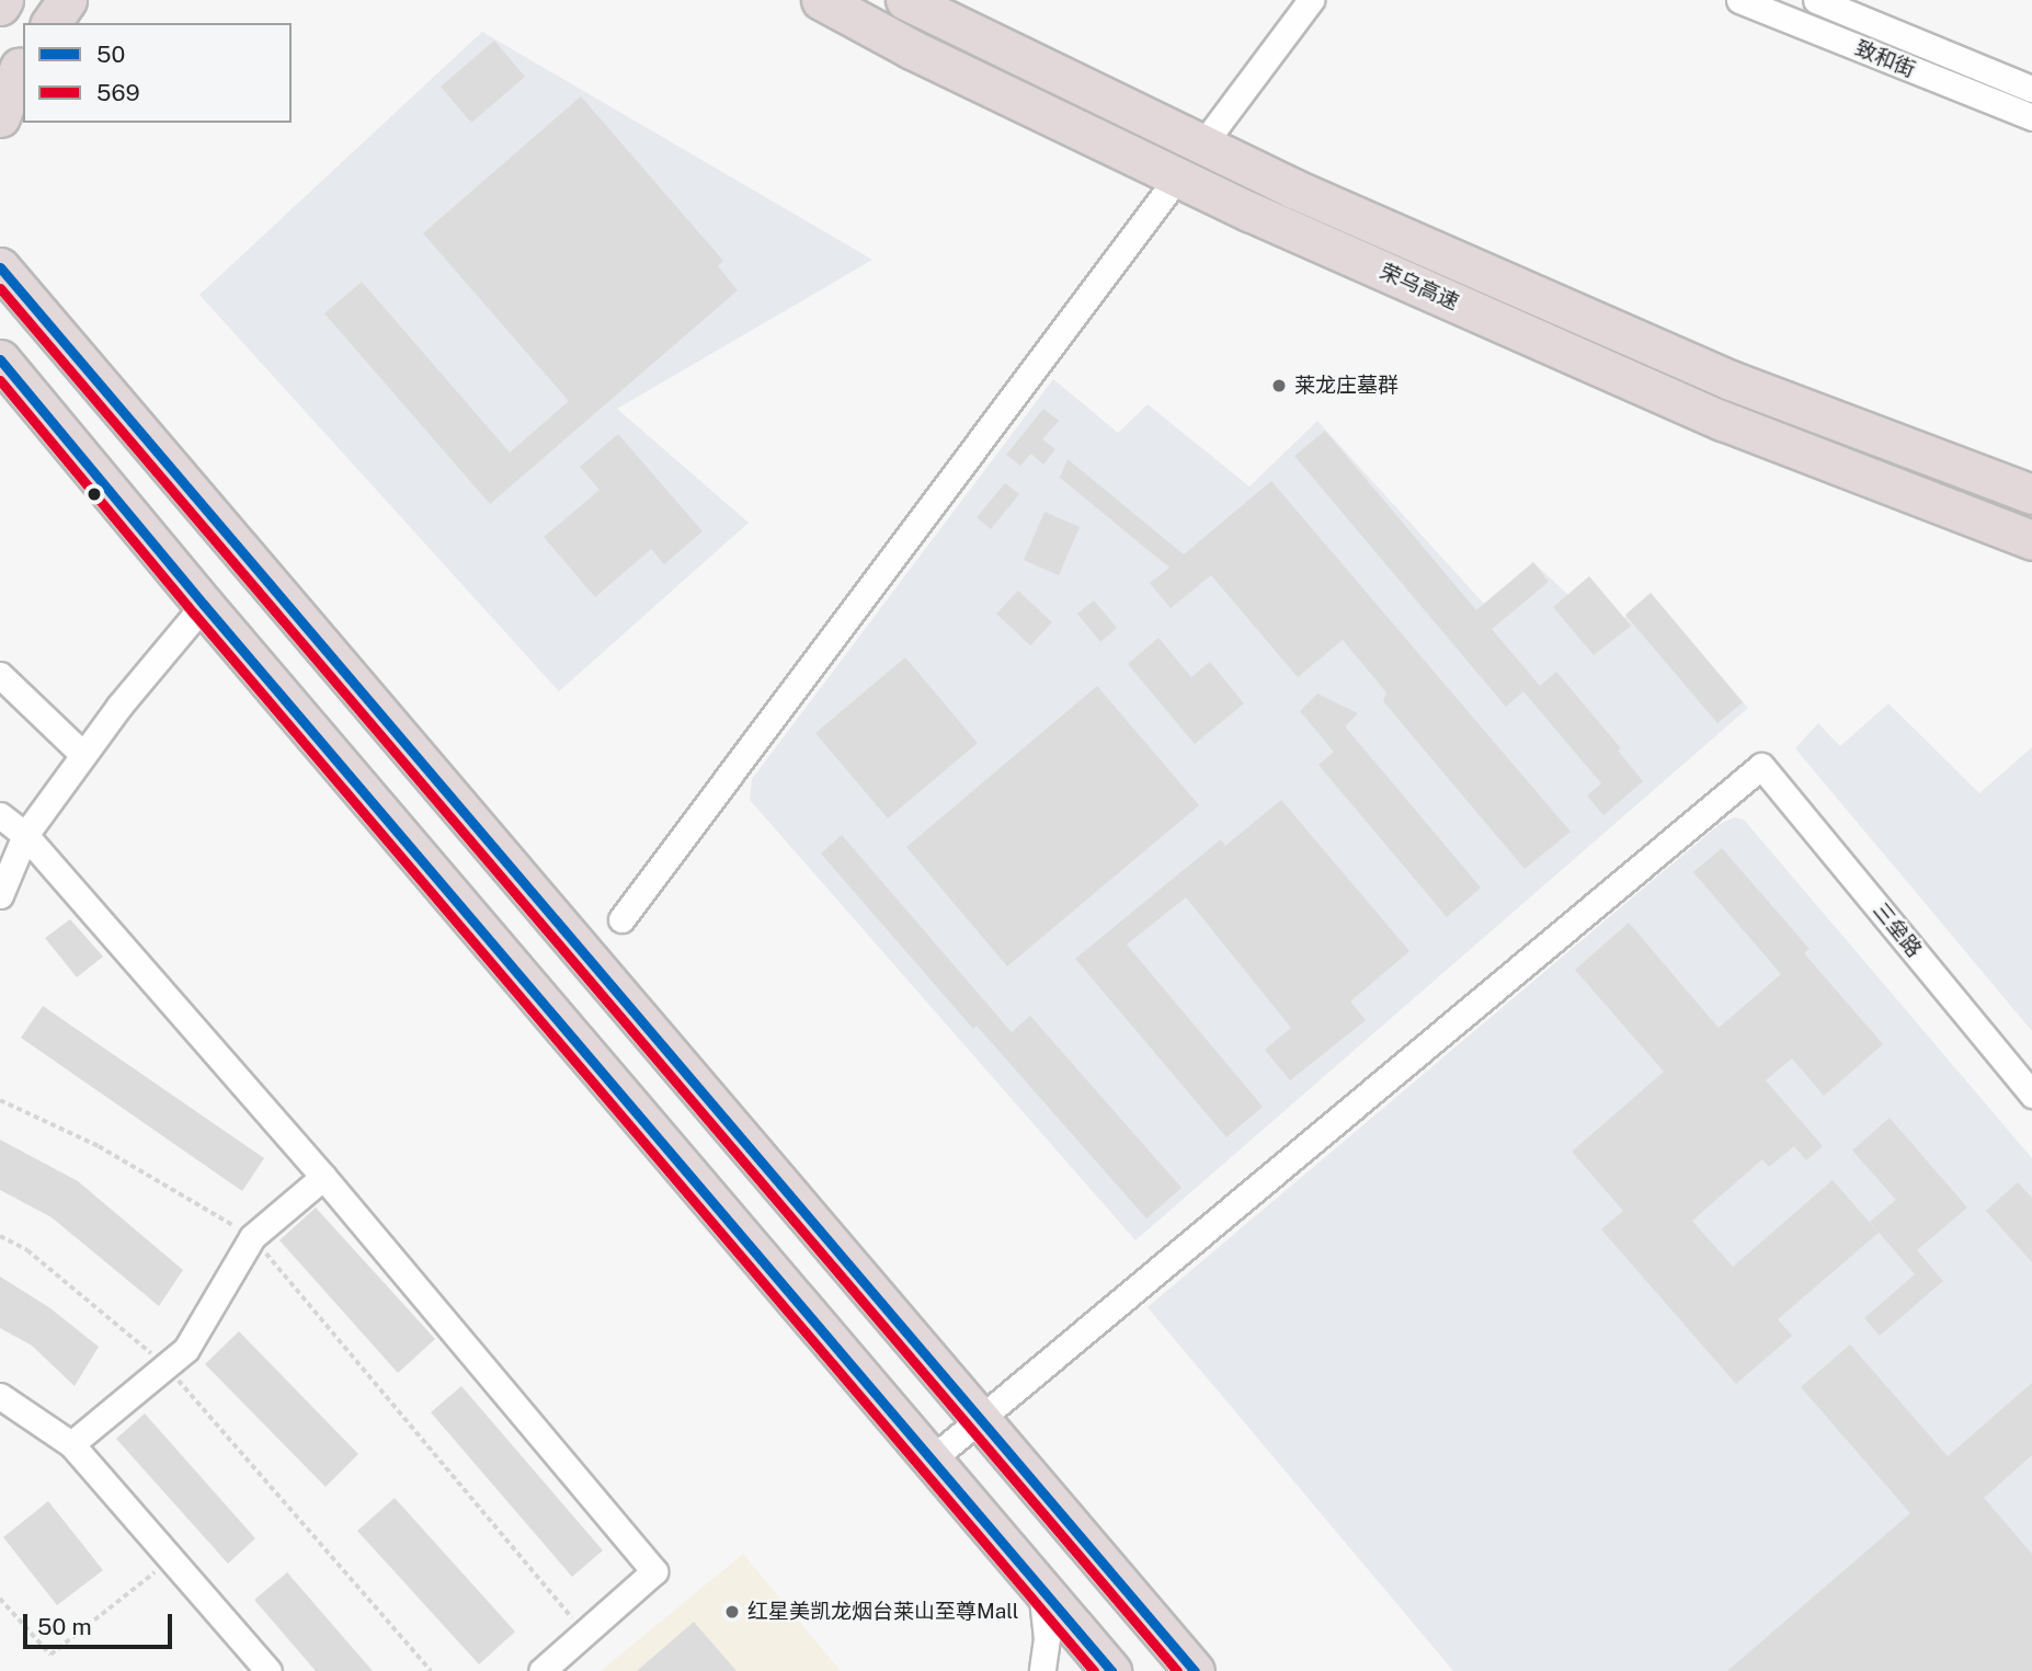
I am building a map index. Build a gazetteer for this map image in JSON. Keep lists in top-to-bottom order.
{
  "streets": {
    "highway": ["荣乌高速"],
    "street": ["致和街", "三垒路"]
  },
  "places": ["莱龙庄墓群", "红星美凯龙烟台莱山至尊Mall"],
  "lines": ["transit line 50", "transit line 569"],
  "legend": ["50", "569"],
  "scale_bar": "50 m"
}
